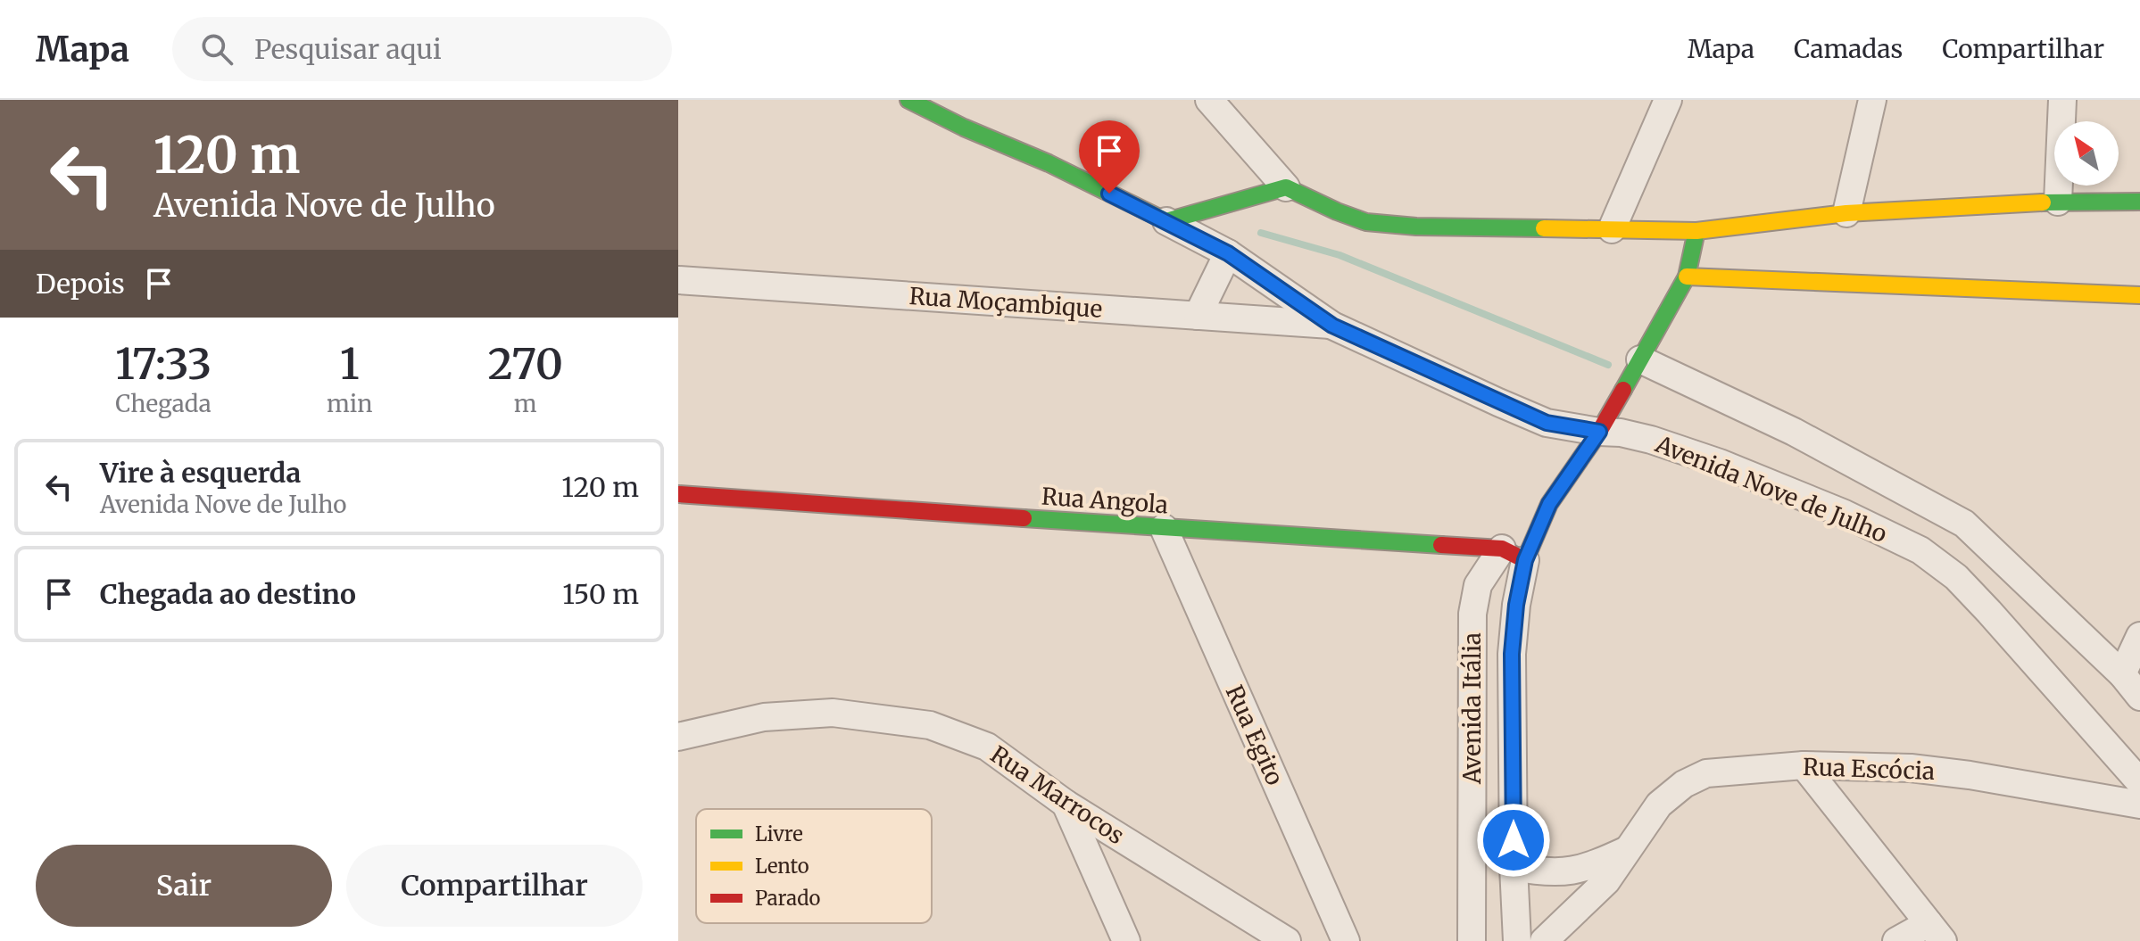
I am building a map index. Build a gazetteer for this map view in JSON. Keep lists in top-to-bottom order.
{
  "streets": {
    "main road": ["Avenida Nove de Julho", "Rua Angola", "Avenida Itália"],
    "street": [
      "Rua Moçambique",
      "Rua Egito",
      "Rua Escócia",
      "Rua Marrocos"
    ]
  },
  "crossings": [
    ["Rua Moçambique", "Avenida Nove de Julho"],
    ["Avenida Nove de Julho", "Avenida Itália"],
    ["Rua Angola", "Avenida Itália"],
    ["Rua Angola", "Rua Egito"]
  ],
  "legend": ["Livre", "Lento", "Parado"],
  "north": "top left",
  "page": {
    "header": "Mapa",
    "search": "Pesquisar aqui",
    "nav": ["Mapa", "Camadas", "Compartilhar"],
    "turn": ["120 m", "Avenida Nove de Julho"],
    "then": "Depois",
    "eta": [
      "17:33",
      "Chegada",
      "1",
      "min",
      "270",
      "m"
    ],
    "list": [
      {
        "name": "Vire à esquerda",
        "note": "Avenida Nove de Julho",
        "value": "120 m"
      },
      {
        "name": "Chegada ao destino",
        "value": "150 m"
      }
    ],
    "buttons": ["Sair", "Compartilhar"]
  }
}
